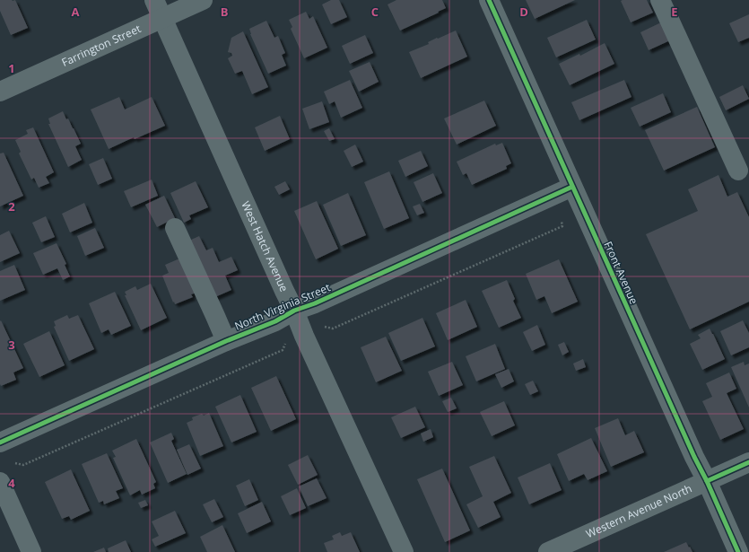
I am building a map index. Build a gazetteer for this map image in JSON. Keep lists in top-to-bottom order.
{
  "streets": {
    "street": [
      "Farrington Street",
      "West Hatch Avenue",
      "Front Avenue",
      "North Virginia Street",
      "Western Avenue North"
    ]
  },
  "crossings": [
    ["Farrington Street", "West Hatch Avenue"],
    ["West Hatch Avenue", "North Virginia Street"],
    ["Front Avenue", "North Virginia Street"],
    ["Front Avenue", "Western Avenue North"]
  ],
  "grid": {
    "columns": [
      "A",
      "B",
      "C",
      "D",
      "E"
    ],
    "rows": [
      "1",
      "2",
      "3",
      "4"
    ]
  }
}
